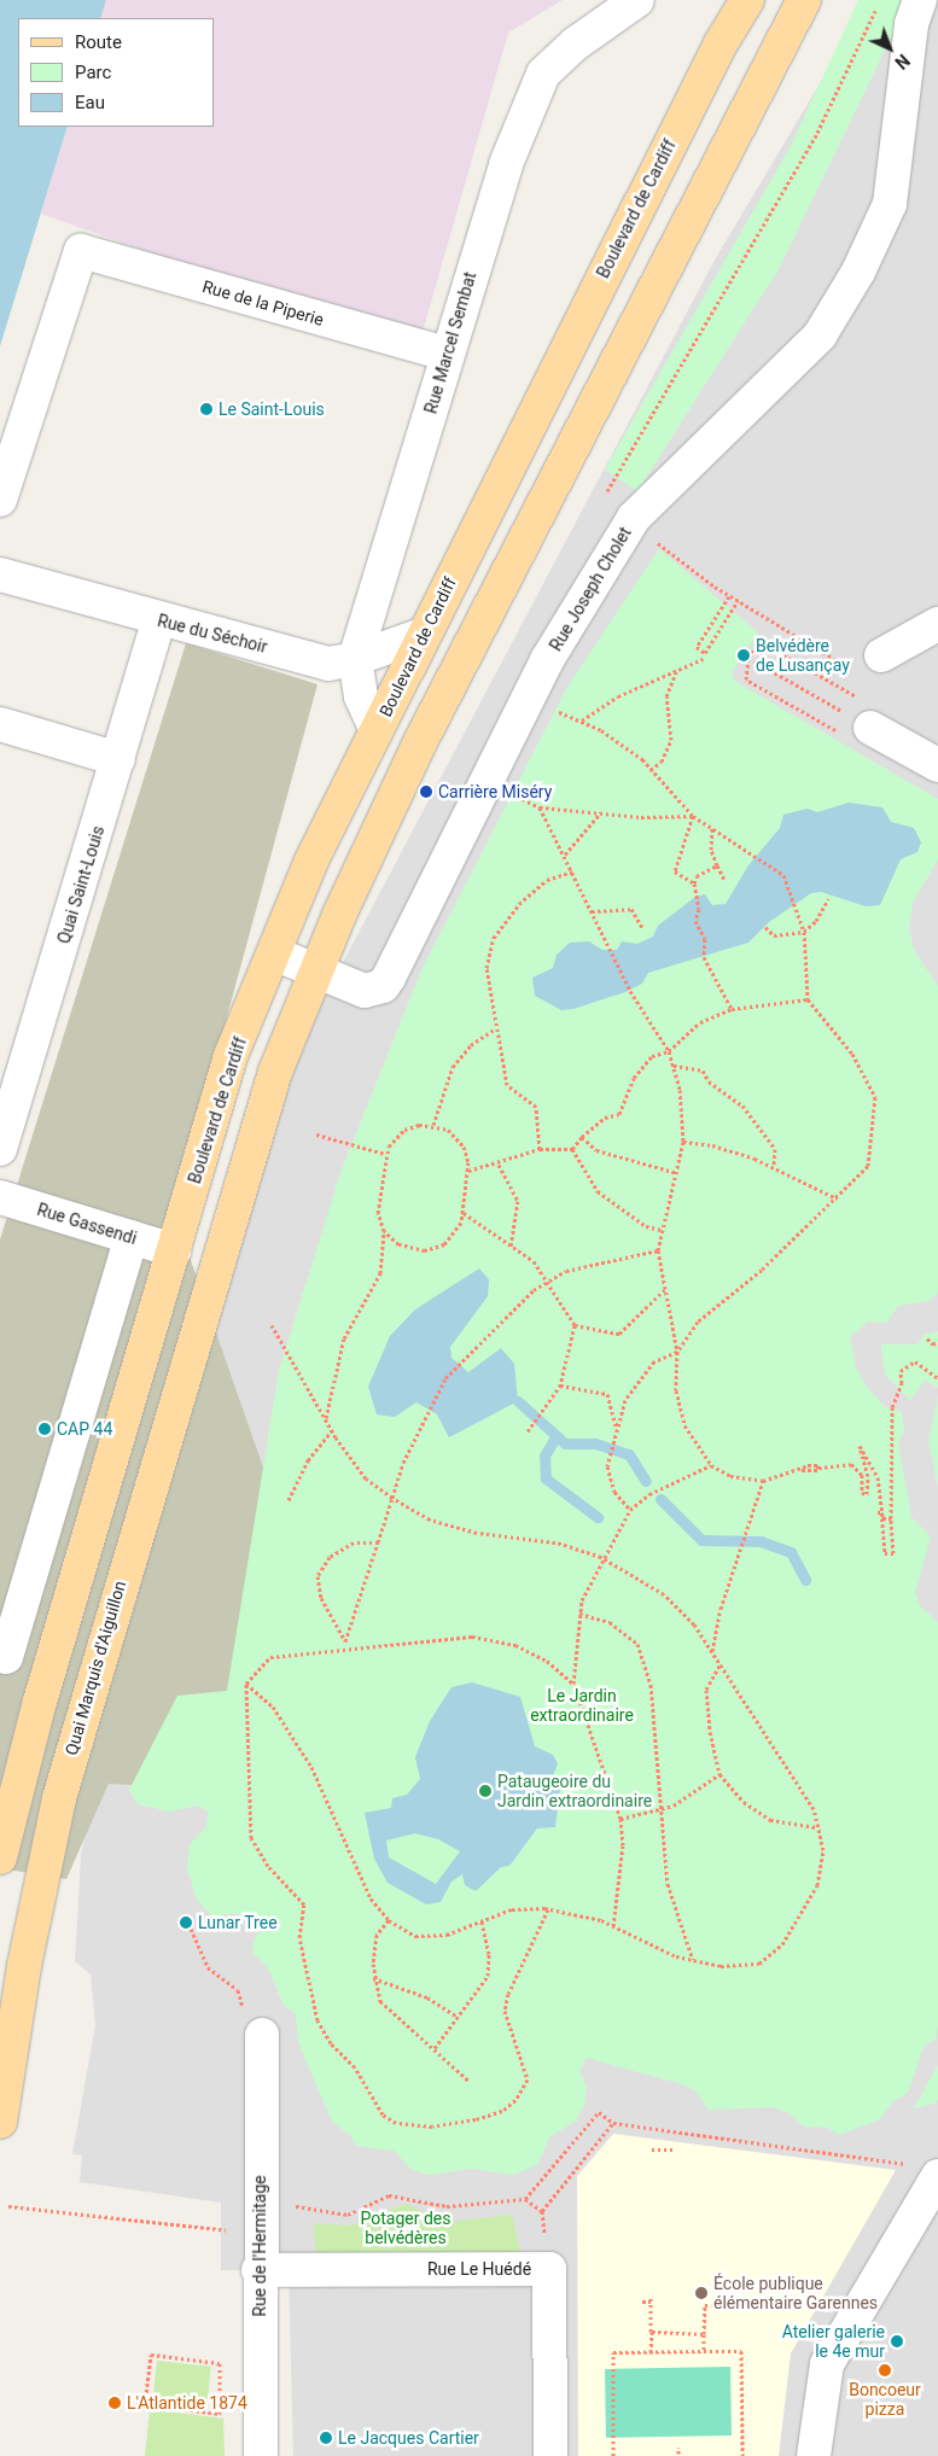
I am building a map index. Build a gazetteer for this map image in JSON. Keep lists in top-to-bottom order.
{
  "streets": {
    "main road": ["Boulevard de Cardiff", "Quai Marquis d'Aiguillon"],
    "street": [
      "Rue de la Piperie",
      "Rue Marcel Sembat",
      "Rue Joseph Cholet",
      "Rue du Séchoir",
      "Quai Saint-Louis",
      "Rue Gassendi",
      "Rue de l'Hermitage",
      "Rue Le Huédé"
    ]
  },
  "crossings": [
    ["Boulevard de Cardiff", "Rue Marcel Sembat"],
    ["Boulevard de Cardiff", "Rue Joseph Cholet"],
    ["Boulevard de Cardiff", "Rue du Séchoir"],
    ["Boulevard de Cardiff", "Rue Gassendi"],
    ["Rue de la Piperie", "Rue Marcel Sembat"],
    ["Rue Marcel Sembat", "Rue du Séchoir"],
    ["Rue Joseph Cholet", "Quai Marquis d'Aiguillon"],
    ["Rue du Séchoir", "Quai Saint-Louis"],
    ["Rue de l'Hermitage", "Rue Le Huédé"]
  ],
  "parks": ["Le Jardin extraordinaire", "Potager des belvédères"],
  "places": [
    "Le Saint-Louis",
    "Belvédère de Lusançay",
    "Carrière Miséry",
    "CAP 44",
    "Pataugeoire du Jardin extraordinaire",
    "Lunar Tree",
    "École publique élémentaire Garennes",
    "Atelier galerie le 4e mur",
    "Boncoeur pizza",
    "L'Atlantide 1874",
    "Le Jacques Cartier"
  ],
  "legend": ["Route", "Parc", "Eau"],
  "north": "bottom right"
}
